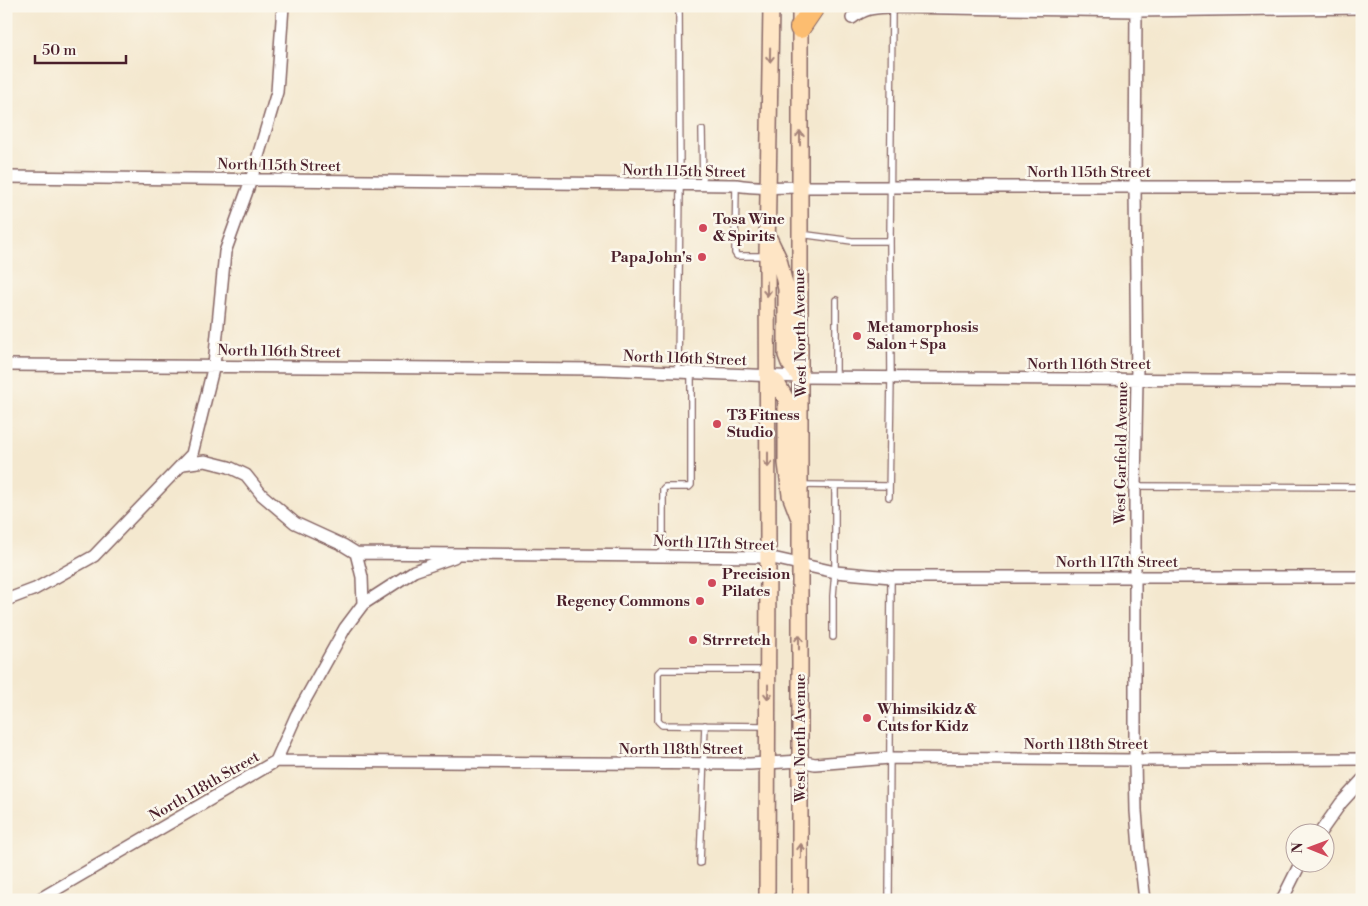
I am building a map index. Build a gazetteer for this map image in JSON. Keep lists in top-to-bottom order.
{
  "streets": {
    "main road": ["West North Avenue"],
    "street": [
      "North 115th Street",
      "North 116th Street",
      "West Garfield Avenue",
      "North 117th Street",
      "North 118th Street"
    ]
  },
  "crossings": [
    ["North 115th Street", "West North Avenue"],
    ["North 115th Street", "West Garfield Avenue"],
    ["West North Avenue", "North 116th Street"],
    ["West North Avenue", "North 117th Street"],
    ["West North Avenue", "North 118th Street"],
    ["North 116th Street", "West Garfield Avenue"],
    ["West Garfield Avenue", "North 117th Street"],
    ["West Garfield Avenue", "North 118th Street"]
  ],
  "places": [
    "Tosa Wine & Spirits",
    "Papa John's",
    "Metamorphosis Salon + Spa",
    "T3 Fitness Studio",
    "Precision Pilates",
    "Regency Commons",
    "Strrretch",
    "Whimsikidz & Cuts for Kidz"
  ],
  "scale_bar": "50 m",
  "north": "left"
}
